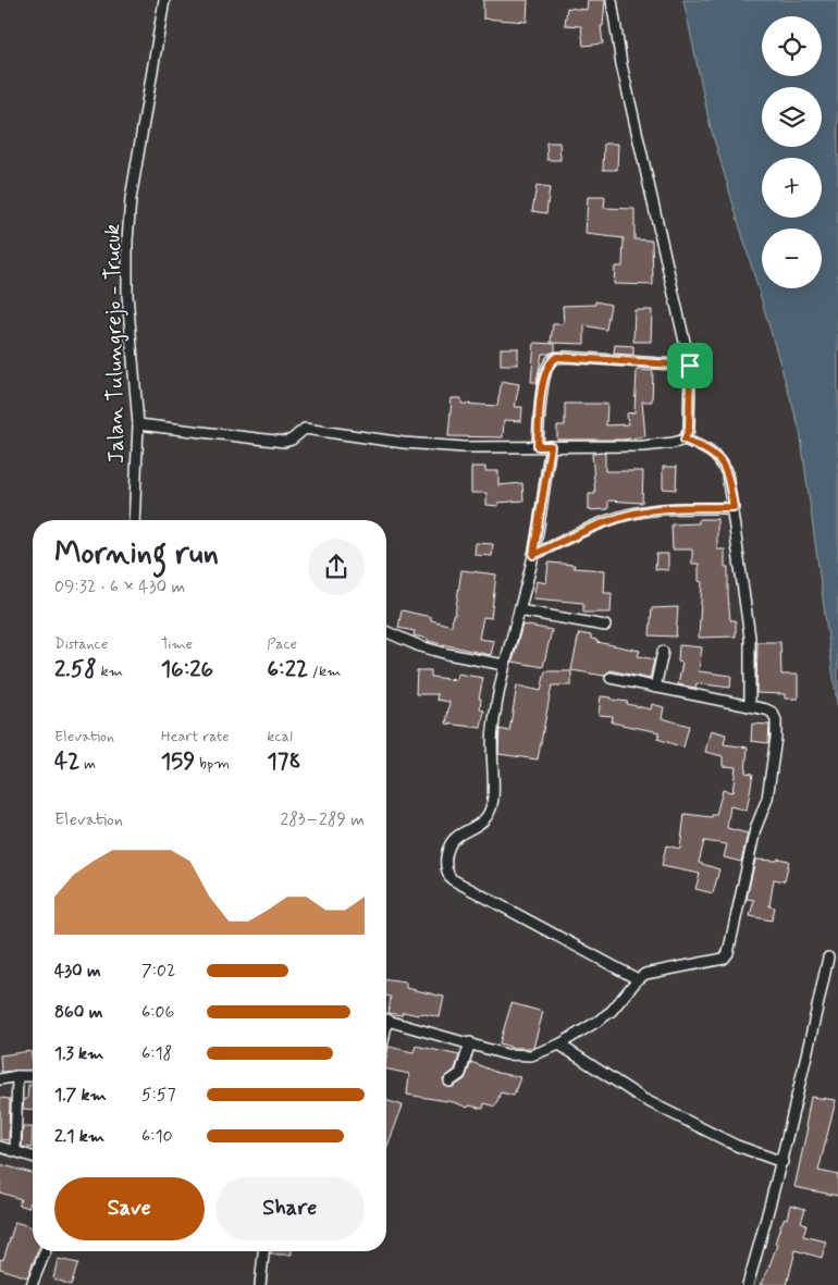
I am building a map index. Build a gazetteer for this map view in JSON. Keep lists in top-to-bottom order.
{
  "streets": {
    "street": ["Jalan Tulungrejo - Trucuk"]
  },
  "page": {
    "map_buttons": ["+", "−"],
    "heading": ["Morning run", "09:32 · 6 × 430 m"],
    "stats": [
      ["Distance", "2.58 km"],
      ["Time", "16:26"],
      ["Pace", "6:22 /km"],
      ["Elevation", "42 m"],
      ["Heart rate", "159 bpm"],
      ["kcal", "178"]
    ],
    "chart": ["Elevation", "283–289 m"],
    "list": [
      {
        "name": "430 m",
        "note": "7:02"
      },
      {
        "name": "860 m",
        "note": "6:06"
      },
      {
        "name": "1.3 km",
        "note": "6:18"
      },
      {
        "name": "1.7 km",
        "note": "5:57"
      },
      {
        "name": "2.1 km",
        "note": "6:10"
      }
    ],
    "buttons": ["Save", "Share"]
  }
}
